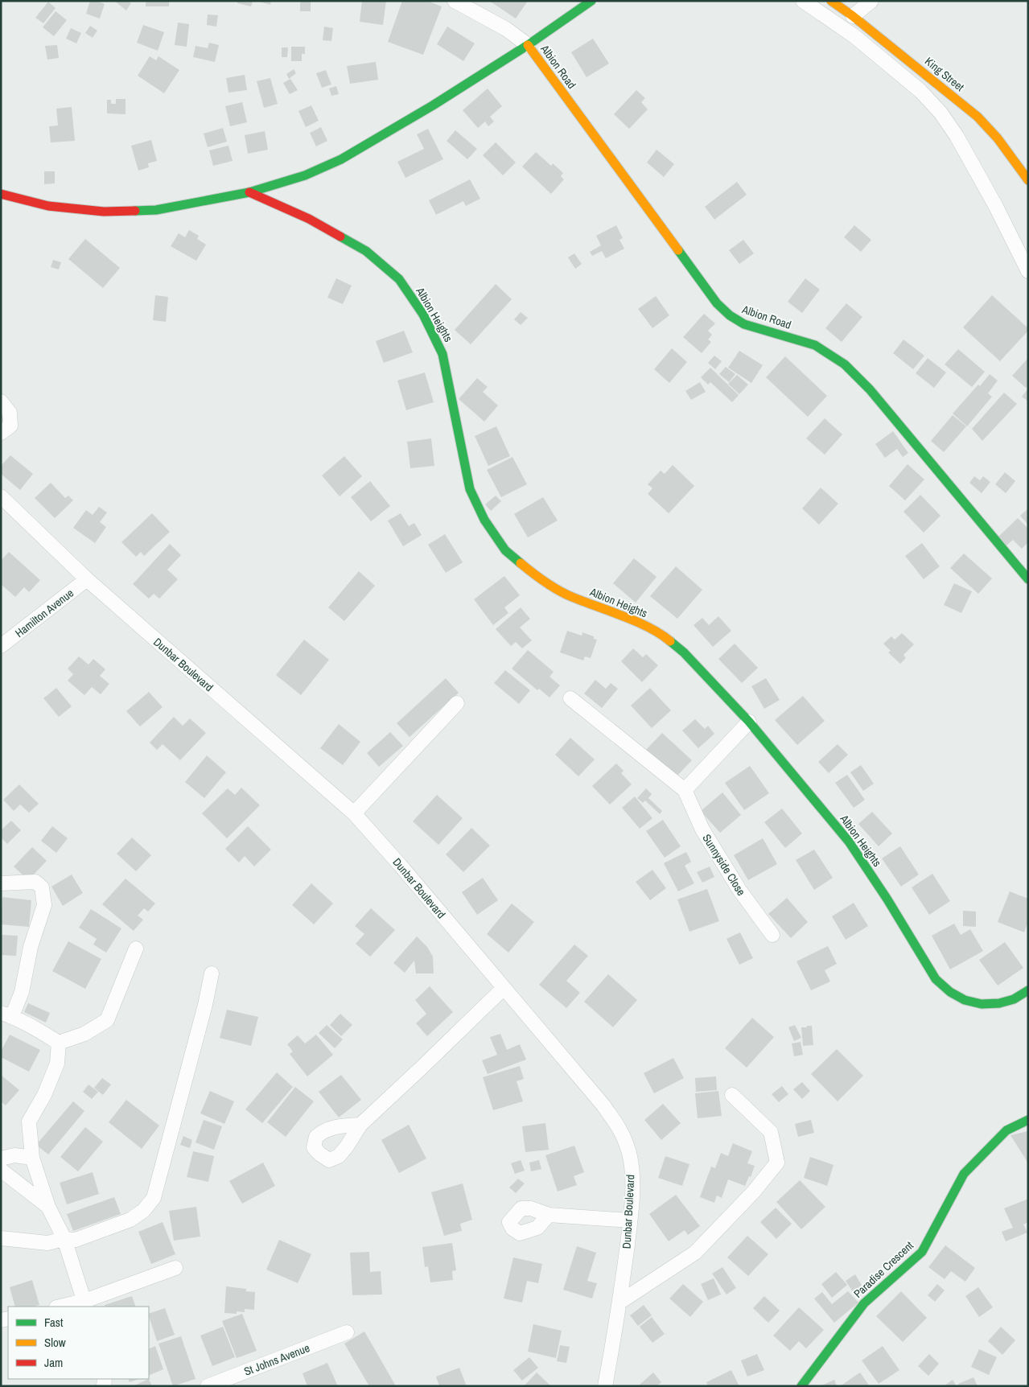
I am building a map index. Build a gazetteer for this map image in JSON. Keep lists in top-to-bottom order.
{
  "streets": {
    "street": [
      "Albion Road",
      "King Street",
      "Albion Heights",
      "Hamilton Avenue",
      "Dunbar Boulevard",
      "Sunnyside Close",
      "Paradise Crescent",
      "St Johns Avenue"
    ]
  },
  "crossings": [
    ["Hamilton Avenue", "Dunbar Boulevard"]
  ],
  "legend": ["Fast", "Slow", "Jam"]
}
